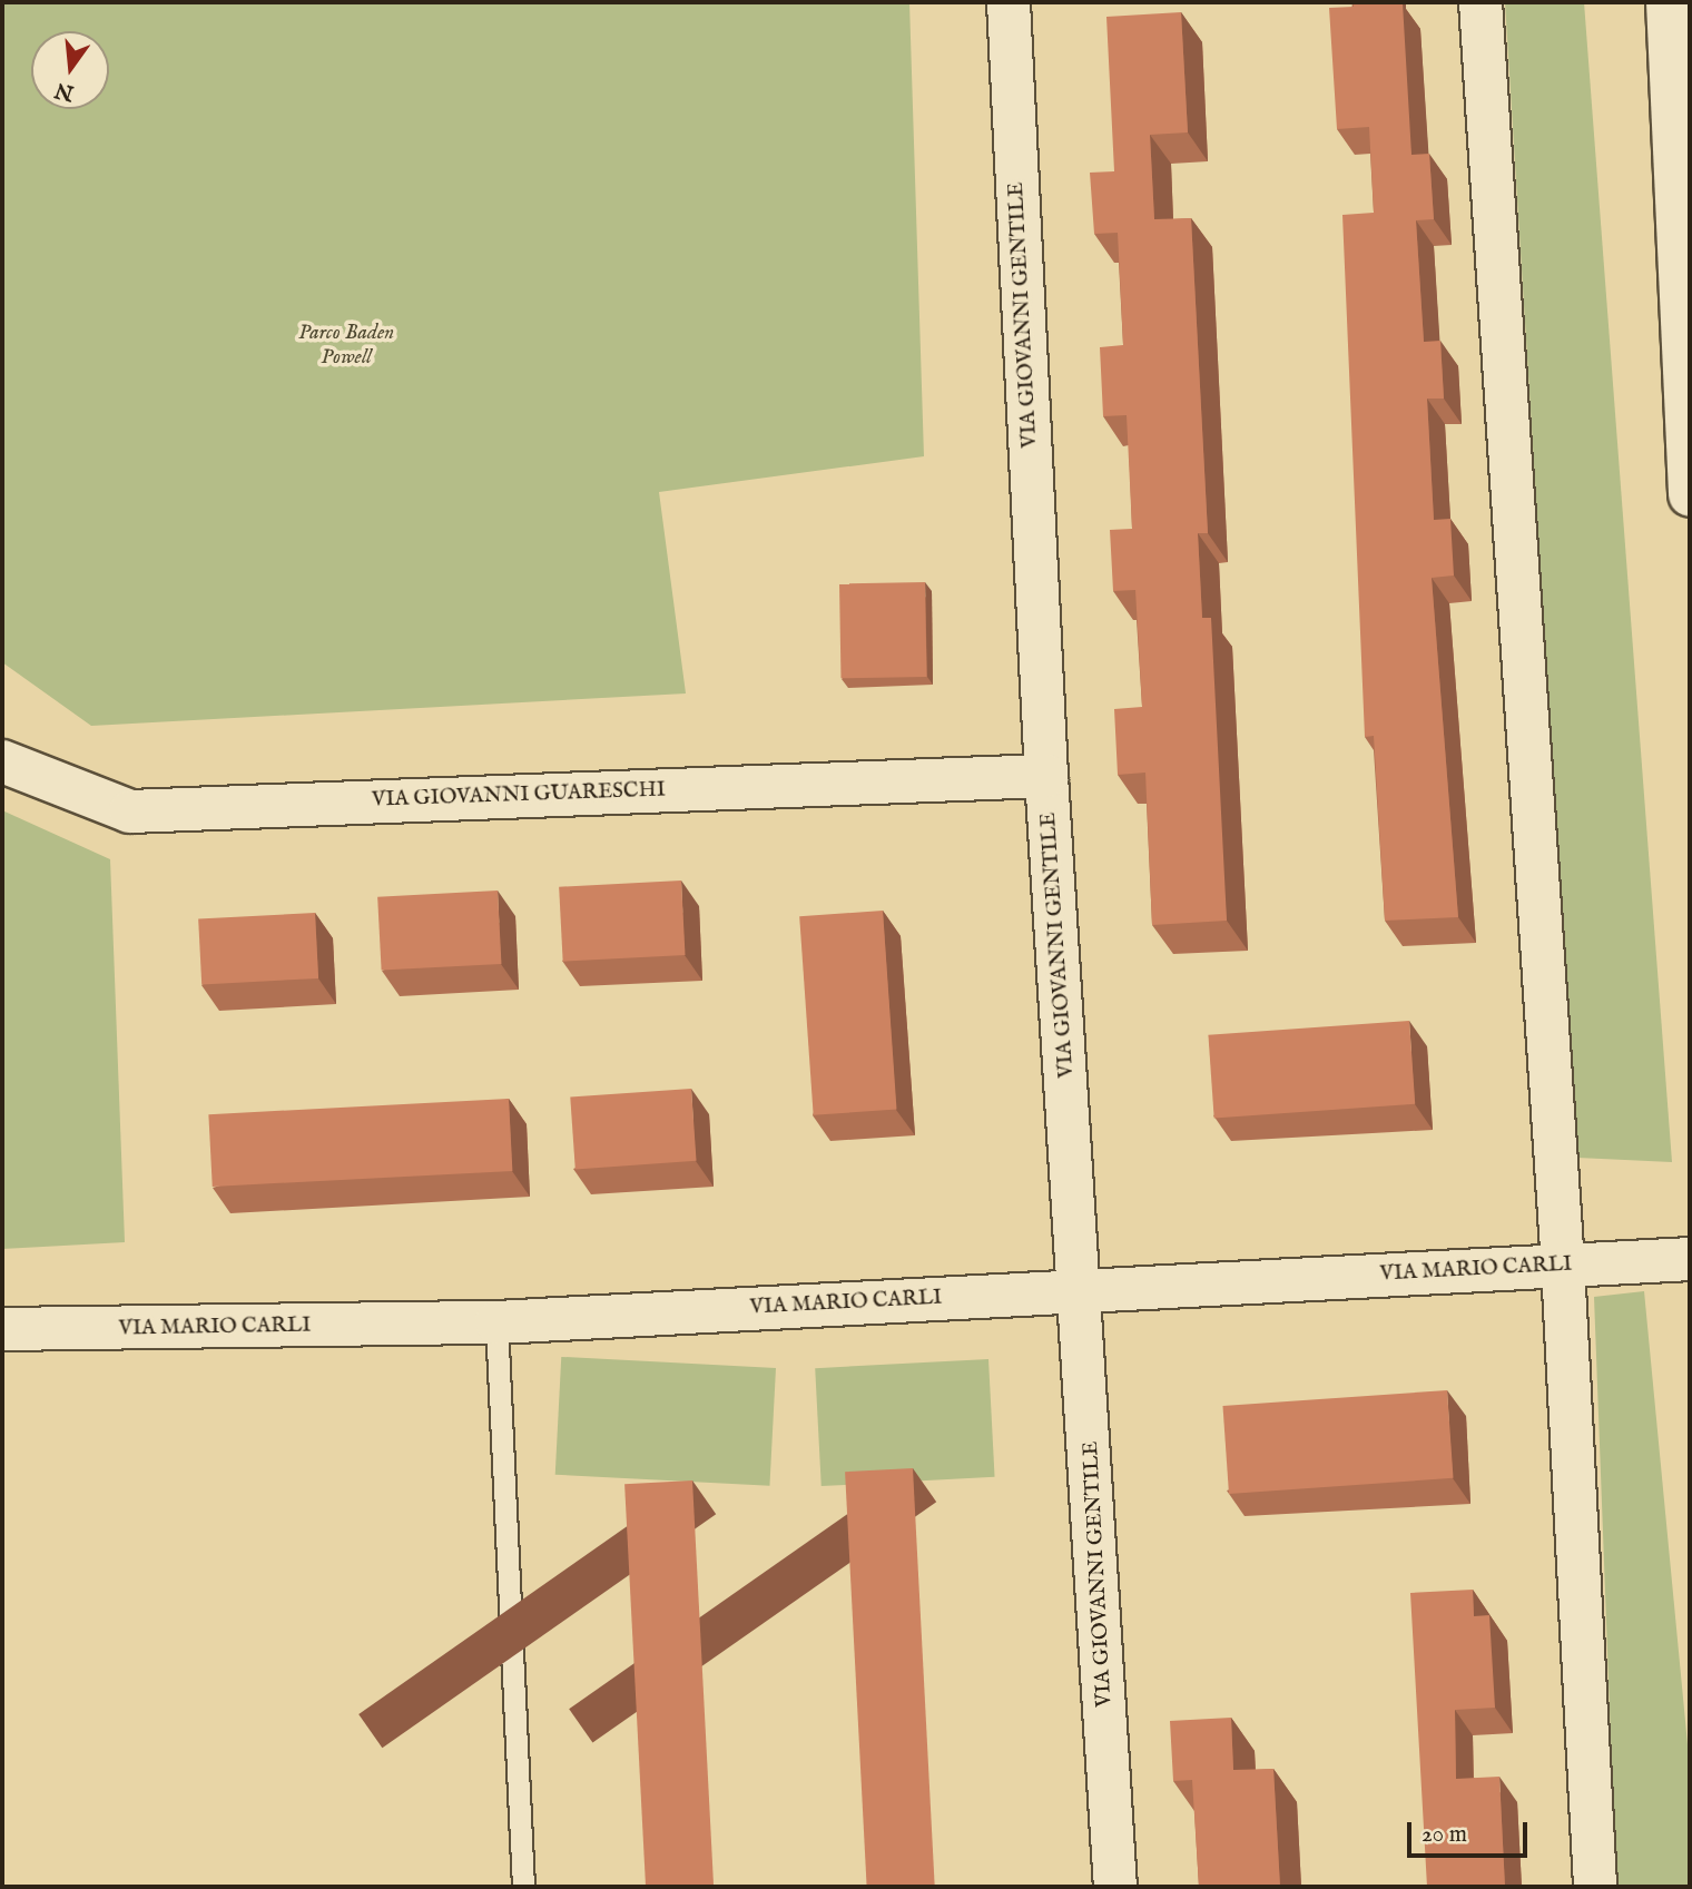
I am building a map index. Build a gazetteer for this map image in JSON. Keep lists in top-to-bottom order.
{
  "streets": {
    "street": ["VIA GIOVANNI GENTILE", "VIA GIOVANNI GUARESCHI", "VIA MARIO CARLI"]
  },
  "crossings": [
    ["VIA GIOVANNI GENTILE", "VIA GIOVANNI GUARESCHI"],
    ["VIA GIOVANNI GENTILE", "VIA MARIO CARLI"]
  ],
  "parks": ["Parco Baden Powell"],
  "scale_bar": "20 m",
  "north": "bottom"
}
